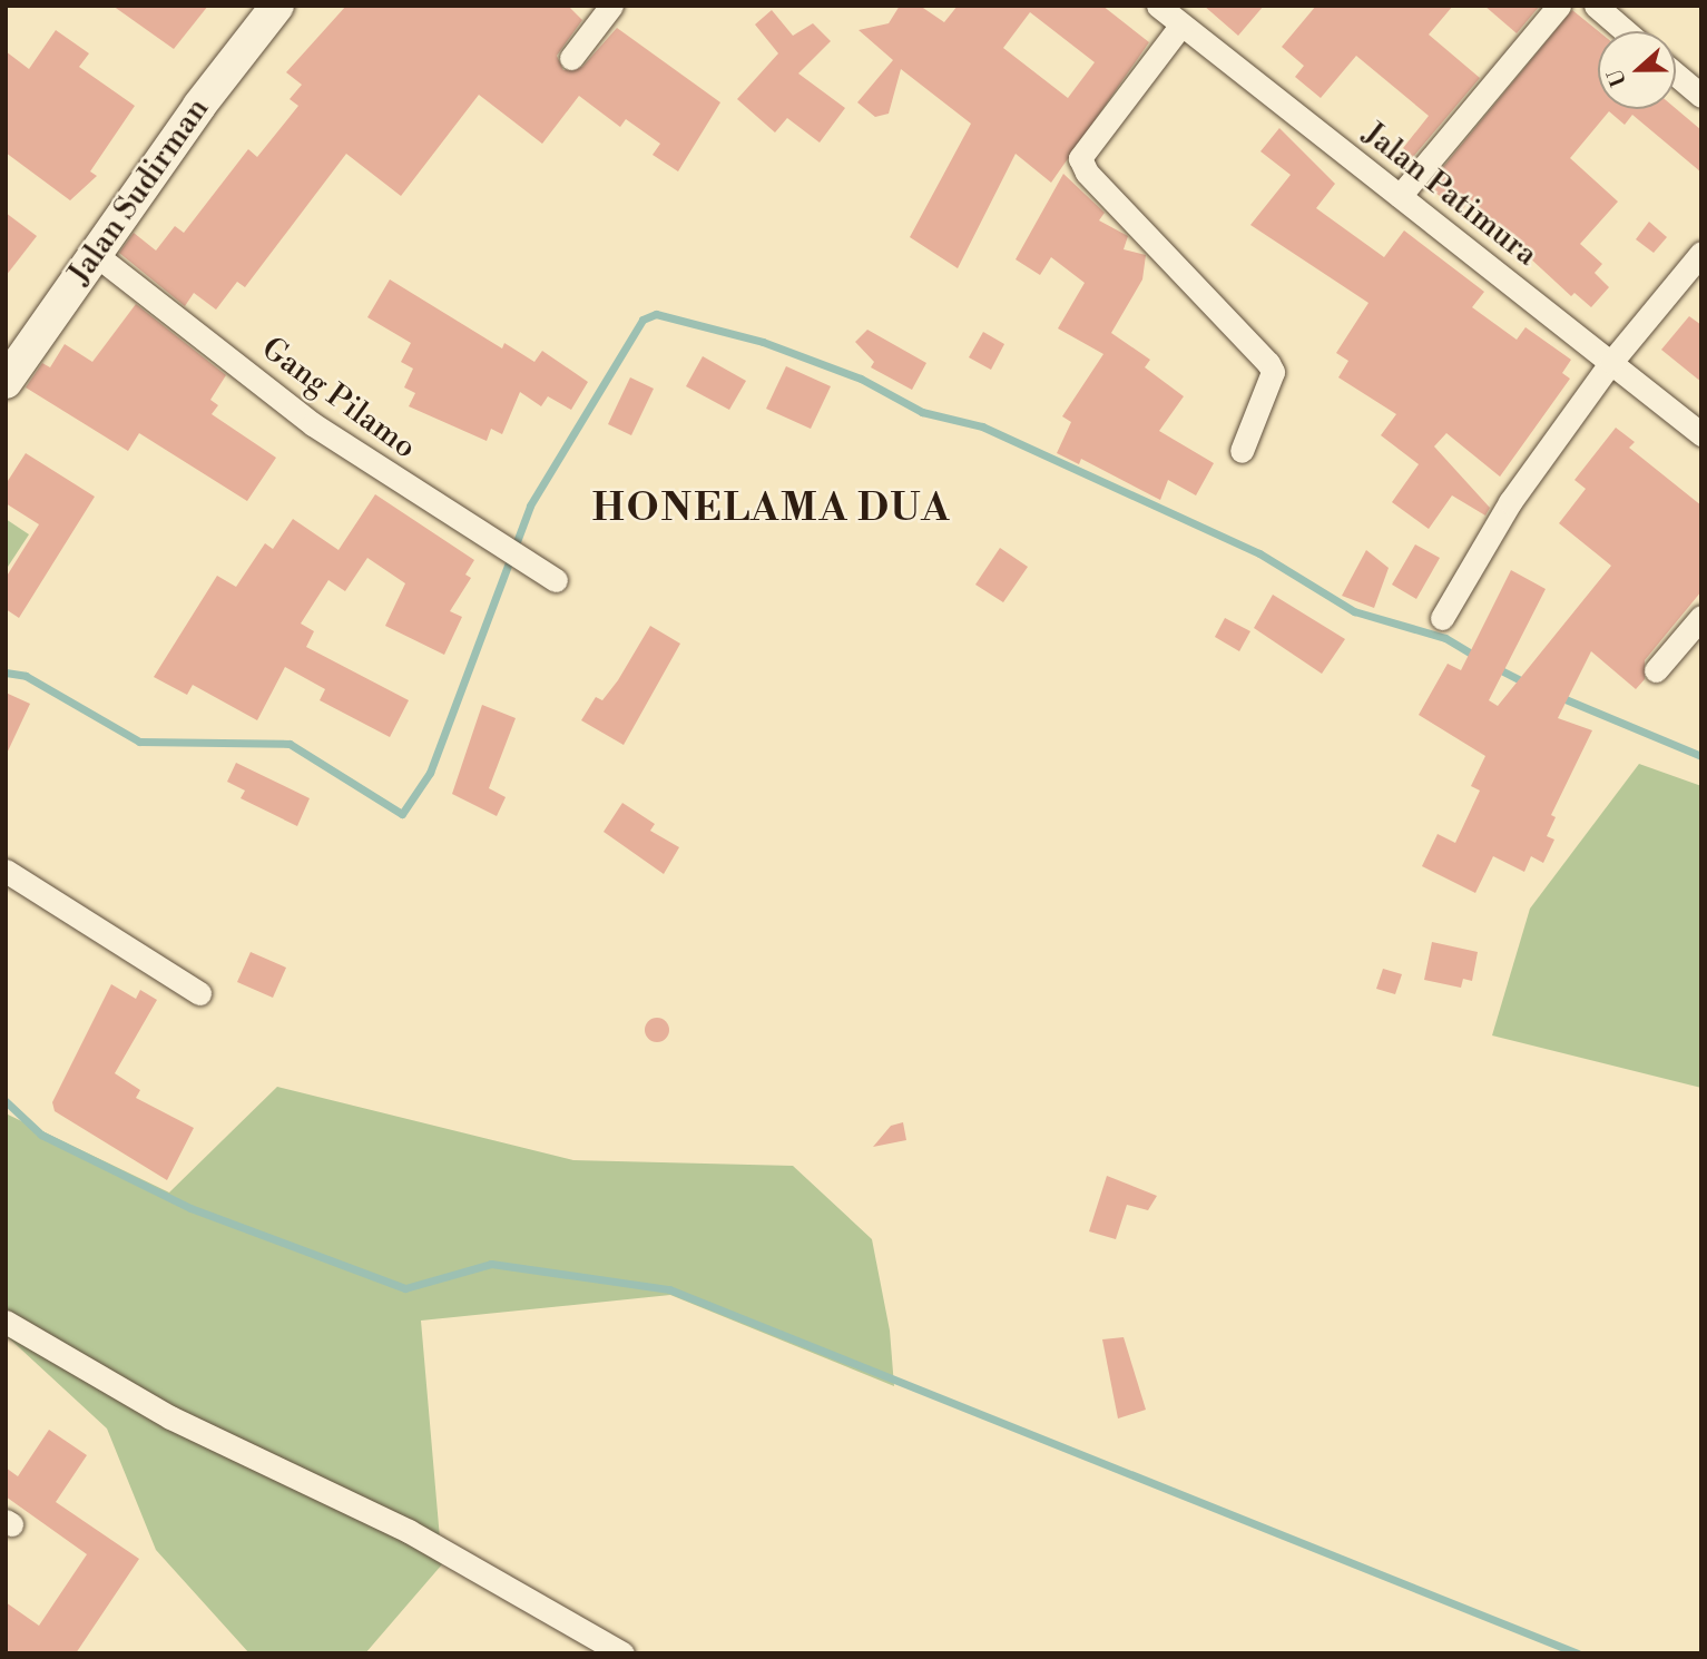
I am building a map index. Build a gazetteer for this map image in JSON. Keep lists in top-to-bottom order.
{
  "streets": {
    "street": ["Jalan Sudirman", "Jalan Patimura", "Gang Pilamo"]
  },
  "crossings": [
    ["Jalan Sudirman", "Gang Pilamo"]
  ],
  "districts": ["HONELAMA DUA"],
  "north": "left"
}
